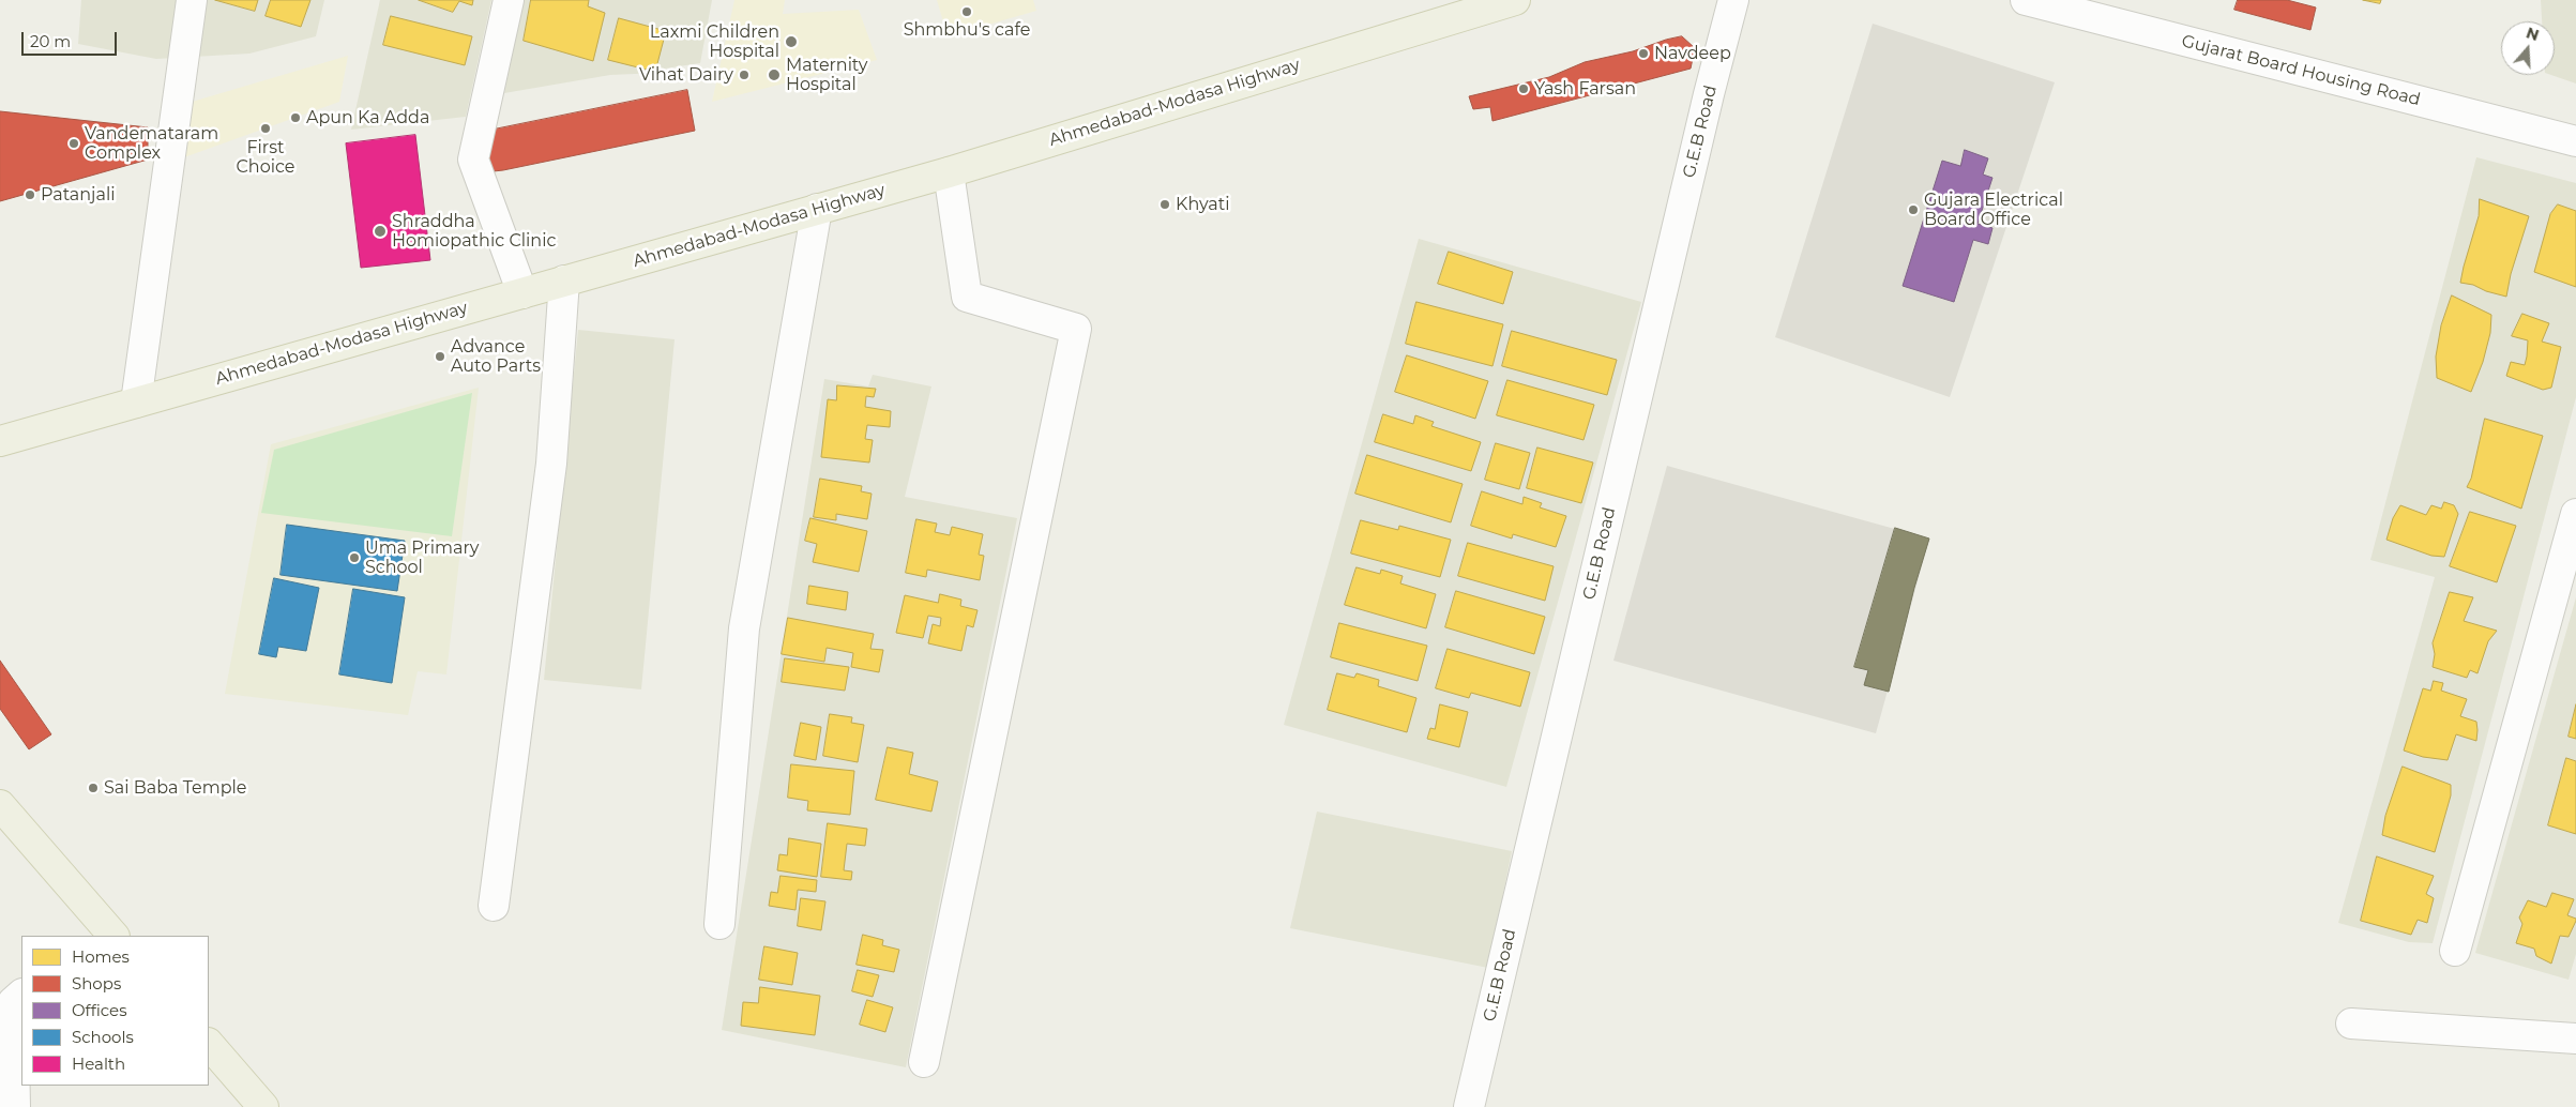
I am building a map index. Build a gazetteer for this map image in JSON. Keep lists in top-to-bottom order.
{
  "streets": {
    "main road": ["Ahmedabad-Modasa Highway"],
    "street": ["Gujarat Board Housing Road", "G.E.B Road"]
  },
  "places": [
    "Shmbhu's cafe",
    "Laxmi Children Hospital",
    "Navdeep",
    "Vihat Dairy",
    "Maternity Hospital",
    "Yash Farsan",
    "Apun Ka Adda",
    "First Choice",
    "Vandemataram Complex",
    "Patanjali",
    "Khyati",
    "Gujara Electrical Board Office",
    "Shraddha Homiopathic Clinic",
    "Advance Auto Parts",
    "Uma Primary School",
    "Sai Baba Temple"
  ],
  "legend": [
    "Homes",
    "Shops",
    "Offices",
    "Schools",
    "Health"
  ],
  "scale_bar": "20 m",
  "north": "top"
}
